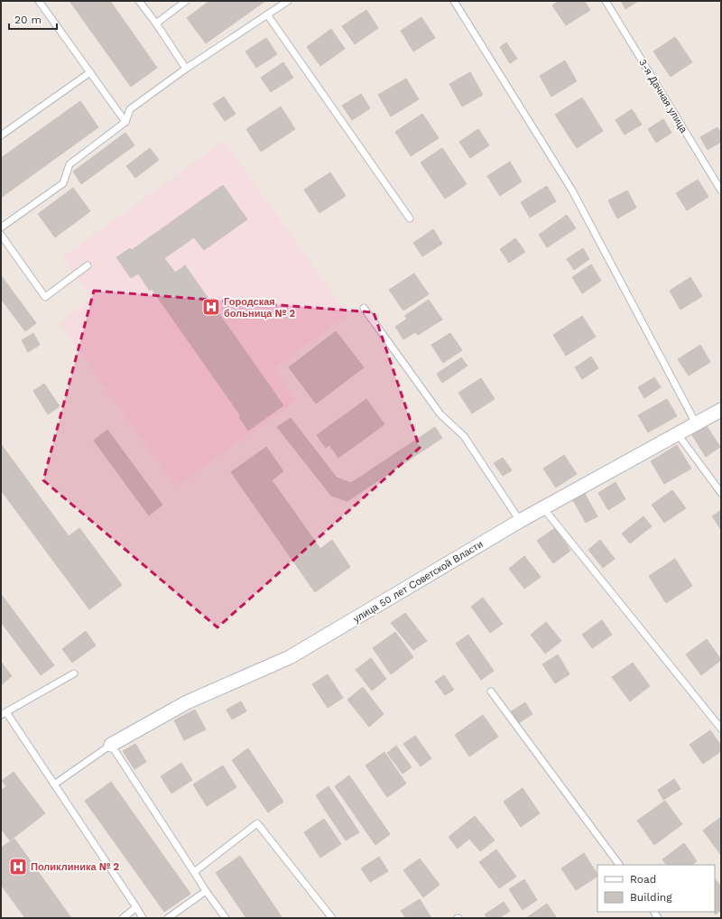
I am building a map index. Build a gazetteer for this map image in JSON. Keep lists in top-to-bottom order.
{
  "streets": {
    "street": ["улица 50 лет Советской Власти"],
    "lane": ["3-я Дачная улица"]
  },
  "places": {
    "hospital": ["Городская больница № 2", "Поликлиника № 2"]
  },
  "legend": ["Road", "Building"],
  "scale_bar": "20 m"
}
